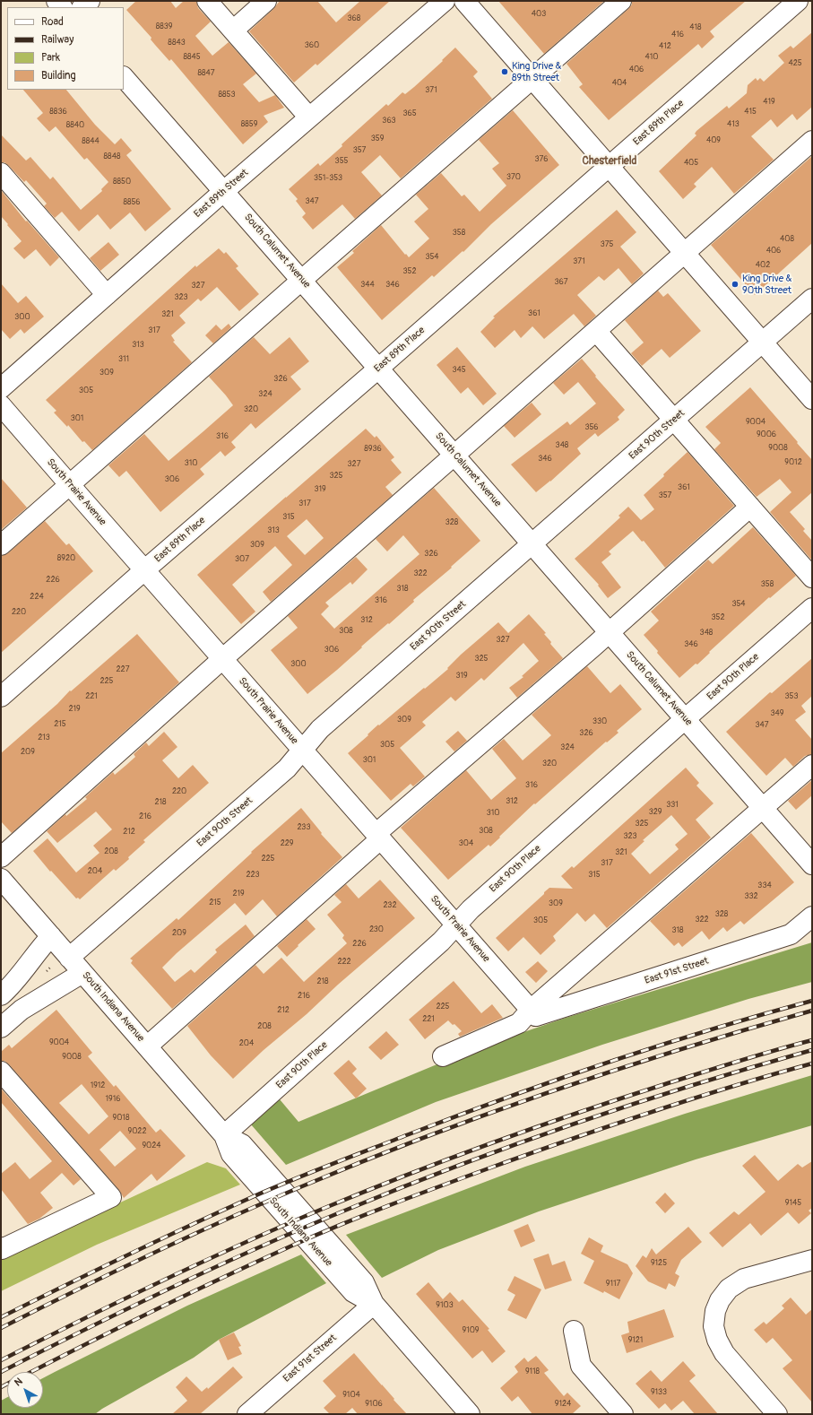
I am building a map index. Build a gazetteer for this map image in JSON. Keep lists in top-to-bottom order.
{
  "streets": {
    "street": [
      "East 89th Place",
      "East 89th Street",
      "South Calumet Avenue",
      "East 90th Street",
      "South Prairie Avenue",
      "East 90th Place",
      "East 91st Street",
      "South Indiana Avenue"
    ]
  },
  "crossings": [
    ["East 89th Place", "South Calumet Avenue"],
    ["East 89th Place", "South Prairie Avenue"],
    ["East 89th Street", "South Calumet Avenue"],
    ["South Calumet Avenue", "East 90th Street"],
    ["South Calumet Avenue", "East 90th Place"],
    ["East 90th Street", "South Prairie Avenue"],
    ["East 90th Street", "South Indiana Avenue"],
    ["South Prairie Avenue", "East 90th Place"],
    ["South Prairie Avenue", "East 91st Street"],
    ["East 90th Place", "South Indiana Avenue"],
    ["East 91st Street", "South Indiana Avenue"]
  ],
  "districts": ["Chesterfield"],
  "places": ["King Drive & 89th Street", "King Drive & 90th Street"],
  "house_numbers": [
    "403",
    "368",
    "8839",
    "418",
    "416",
    "8843",
    "360",
    "412",
    "8845",
    "410",
    "425",
    "406",
    "8847",
    "404",
    "371",
    "8853",
    "419",
    "8836",
    "415",
    "365",
    "363",
    "8859",
    "413",
    "8840",
    "359",
    "409",
    "8844",
    "357",
    "8848",
    "376",
    "355",
    "405",
    "370",
    "351-353",
    "8850",
    "347",
    "8856",
    "358",
    "408",
    "375",
    "406",
    "354",
    "371",
    "402",
    "352",
    "367",
    "344",
    "346",
    "327",
    "323",
    "361",
    "321",
    "300",
    "317",
    "313",
    "311",
    "345",
    "309",
    "326",
    "305",
    "324",
    "320",
    "301",
    "9004",
    "356",
    "9006",
    "316",
    "348",
    "9008",
    "8936",
    "346",
    "9012",
    "310",
    "327",
    "325",
    "306",
    "361",
    "319",
    "357",
    "317",
    "315",
    "328",
    "313",
    "309",
    "326",
    "8920",
    "307",
    "322",
    "226",
    "358",
    "318",
    "224",
    "316",
    "354",
    "220",
    "352",
    "312",
    "308",
    "348",
    "327",
    "346",
    "306",
    "325",
    "300",
    "227",
    "319",
    "225",
    "221",
    "353",
    "219",
    "349",
    "309",
    "330",
    "215",
    "347",
    "326",
    "213",
    "305",
    "324",
    "209",
    "301",
    "320",
    "316",
    "220",
    "312",
    "218",
    "331",
    "329",
    "310",
    "216",
    "325",
    "233",
    "308",
    "212",
    "323",
    "229",
    "304",
    "208",
    "321",
    "225",
    "317",
    "204",
    "223",
    "315",
    "334",
    "219",
    "332",
    "215",
    "309",
    "232",
    "328",
    "322",
    "305",
    "230",
    "318",
    "209",
    "226",
    "222",
    "218",
    "216",
    "225",
    "212",
    "221",
    "208",
    "9004",
    "204",
    "9008",
    "1912",
    "1916",
    "9018",
    "9022",
    "9024",
    "9145",
    "9125",
    "9117",
    "9103",
    "9109",
    "9121",
    "9118",
    "9133",
    "9104",
    "9106",
    "9124"
  ],
  "legend": [
    "Road",
    "Railway",
    "Park",
    "Building"
  ],
  "north": "top left"
}
